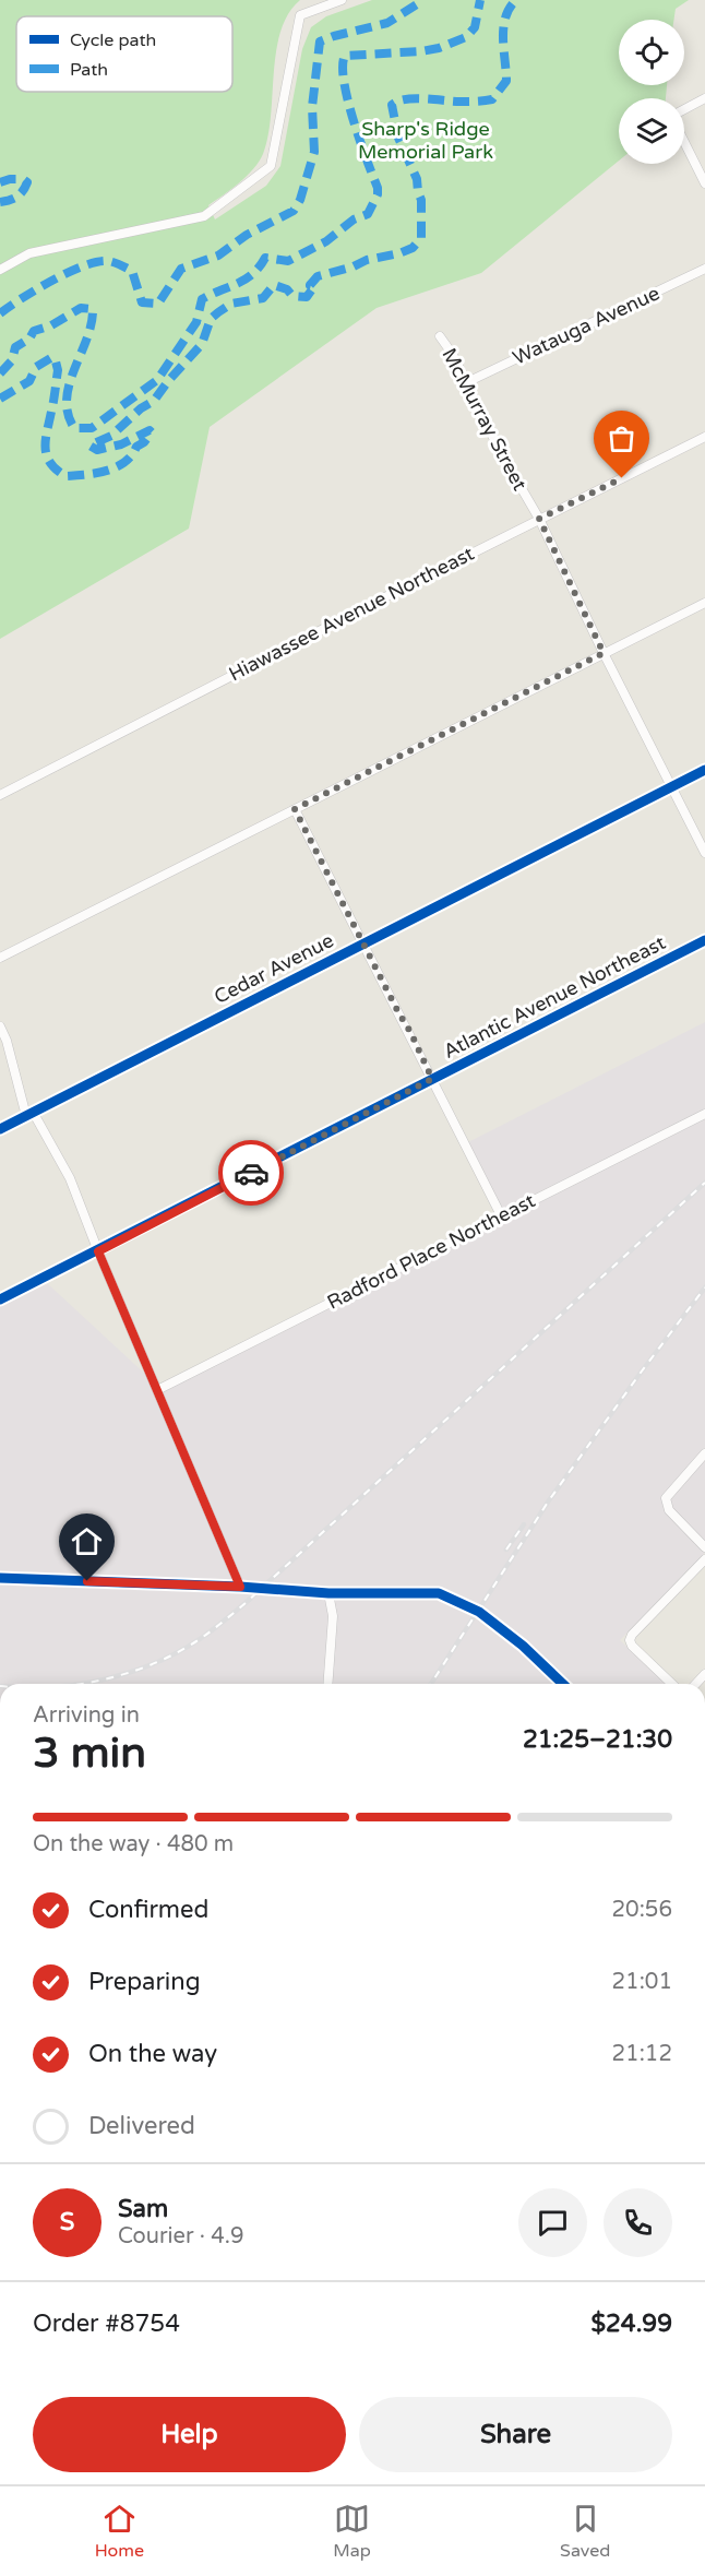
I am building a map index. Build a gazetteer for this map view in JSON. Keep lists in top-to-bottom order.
{
  "streets": {
    "street": [
      "Watauga Avenue",
      "McMurray Street",
      "Hiawassee Avenue Northeast",
      "Cedar Avenue",
      "Atlantic Avenue Northeast",
      "Radford Place Northeast"
    ]
  },
  "crossings": [
    ["Watauga Avenue", "McMurray Street"],
    ["McMurray Street", "Hiawassee Avenue Northeast"],
    ["McMurray Street", "Cedar Avenue"]
  ],
  "parks": ["Sharp's Ridge Memorial Park"],
  "legend": ["Cycle path", "Path"],
  "page": {
    "heading": ["3 min", "Arriving in", "21:25–21:30"],
    "panel": [
      "Sam",
      "Courier · 4.9",
      "Order #8754",
      "$24.99"
    ],
    "bar": "On the way · 480 m",
    "list": [
      ["Confirmed", "20:56"],
      ["Preparing", "21:01"],
      ["On the way", "21:12"],
      "Delivered"
    ],
    "round": "S",
    "buttons": ["Help", "Share"],
    "tabs": ["Home", "Map", "Saved"]
  }
}
